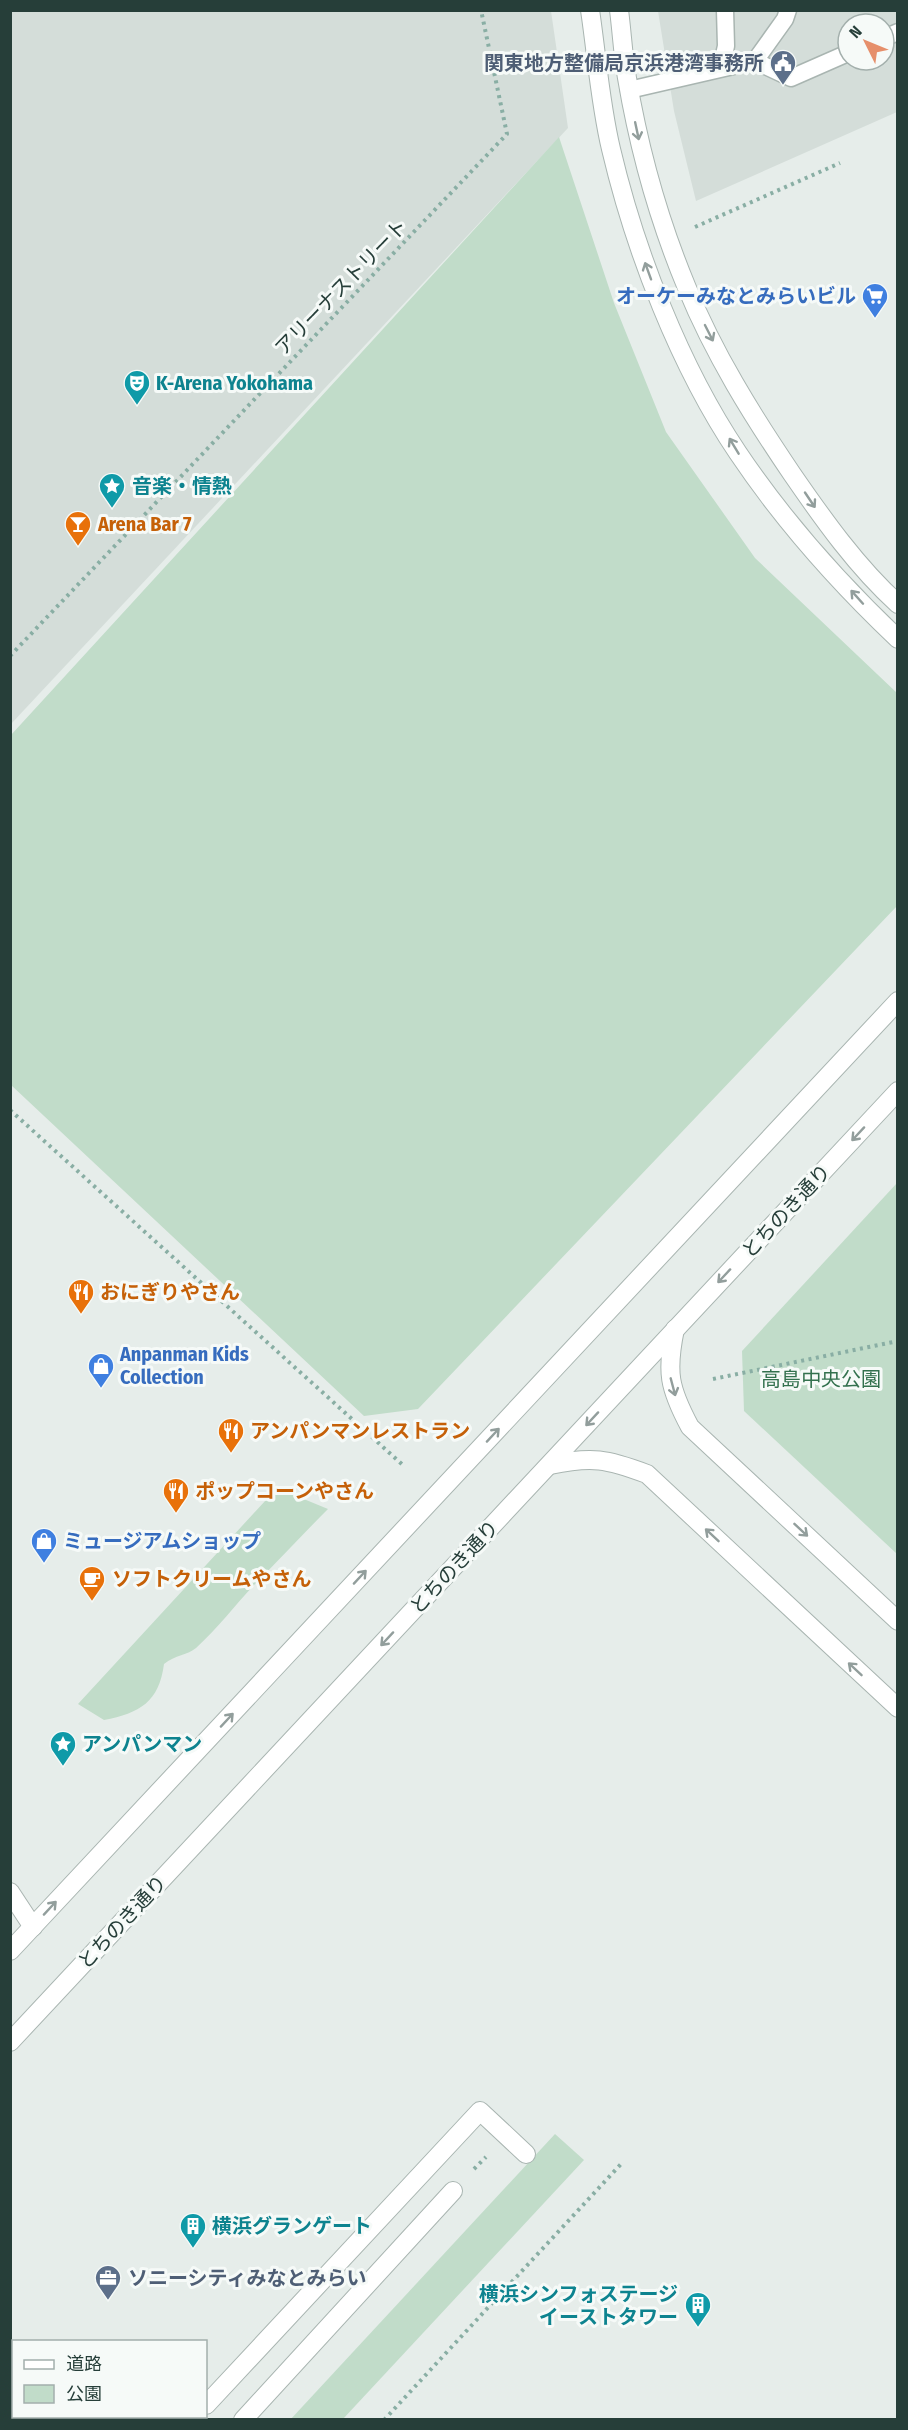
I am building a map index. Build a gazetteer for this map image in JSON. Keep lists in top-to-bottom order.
{
  "streets": {
    "street": ["とちのき通り"],
    "path": ["アリーナストリート"]
  },
  "parks": ["高島中央公園"],
  "places": {
    "public building": ["関東地方整備局京浜港湾事務所"],
    "supermarket": ["オーケーみなとみらいビル"],
    "theatre": ["K-Arena Yokohama"],
    "place": ["音楽・情熱", "アンパンマン"],
    "bar": ["Arena Bar 7"],
    "restaurant": ["おにぎりやさん", "アンパンマンレストラン", "ポップコーンやさん"],
    "shop": ["Anpanman Kids Collection", "ミュージアムショップ"],
    "cafe": ["ソフトクリームやさん"],
    "building": ["横浜グランゲート", "横浜シンフォステージ イーストタワー"],
    "office": ["ソニーシティみなとみらい"]
  },
  "legend": ["道路", "公園"],
  "north": "top left"
}
